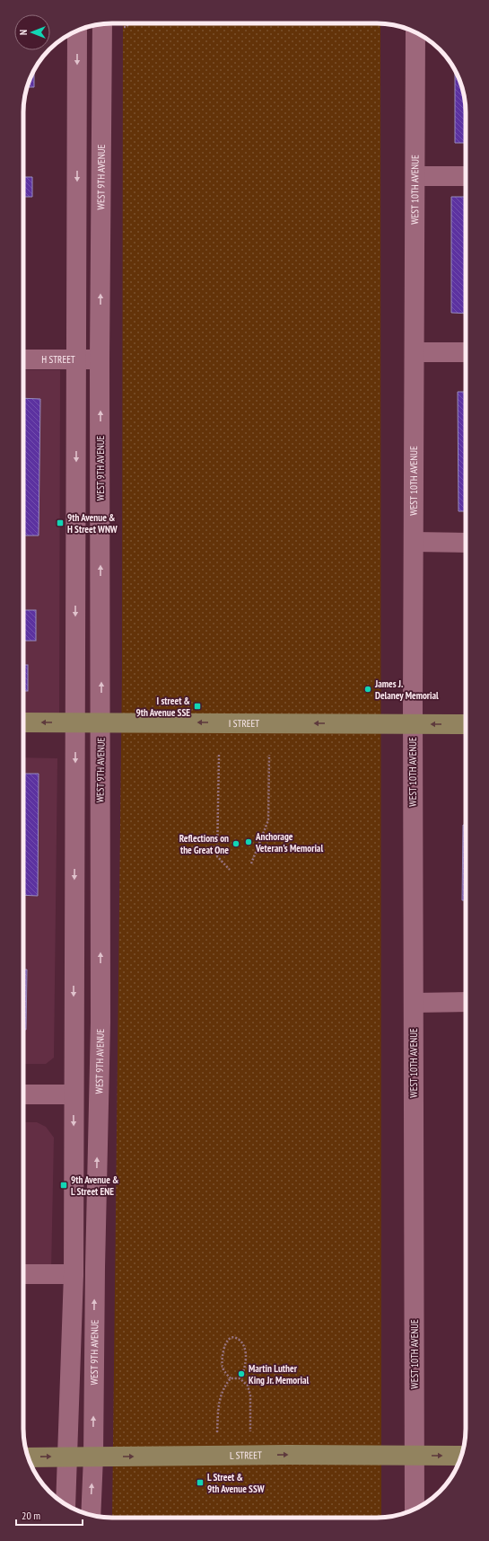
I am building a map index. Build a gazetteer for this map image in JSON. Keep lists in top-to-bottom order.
{
  "streets": {
    "main road": ["I STREET", "L STREET"],
    "street": ["WEST 9TH AVENUE", "WEST 10TH AVENUE", "H STREET"]
  },
  "crossings": [
    ["WEST 9TH AVENUE", "H STREET"],
    ["WEST 9TH AVENUE", "I STREET"],
    ["WEST 9TH AVENUE", "L STREET"],
    ["WEST 10TH AVENUE", "I STREET"],
    ["WEST 10TH AVENUE", "L STREET"]
  ],
  "one_way": ["I STREET", "L STREET"],
  "places": {
    "transit": [
      "9th Avenue & H Street WNW",
      "I street & 9th Avenue SSE",
      "9th Avenue & L Street ENE",
      "L Street & 9th Avenue SSW"
    ],
    "other": [
      "James J. Delaney Memorial",
      "Anchorage Veteran's Memorial",
      "Reflections on the Great One",
      "Martin Luther King Jr. Memorial"
    ]
  },
  "scale_bar": "20 m",
  "north": "left"
}
